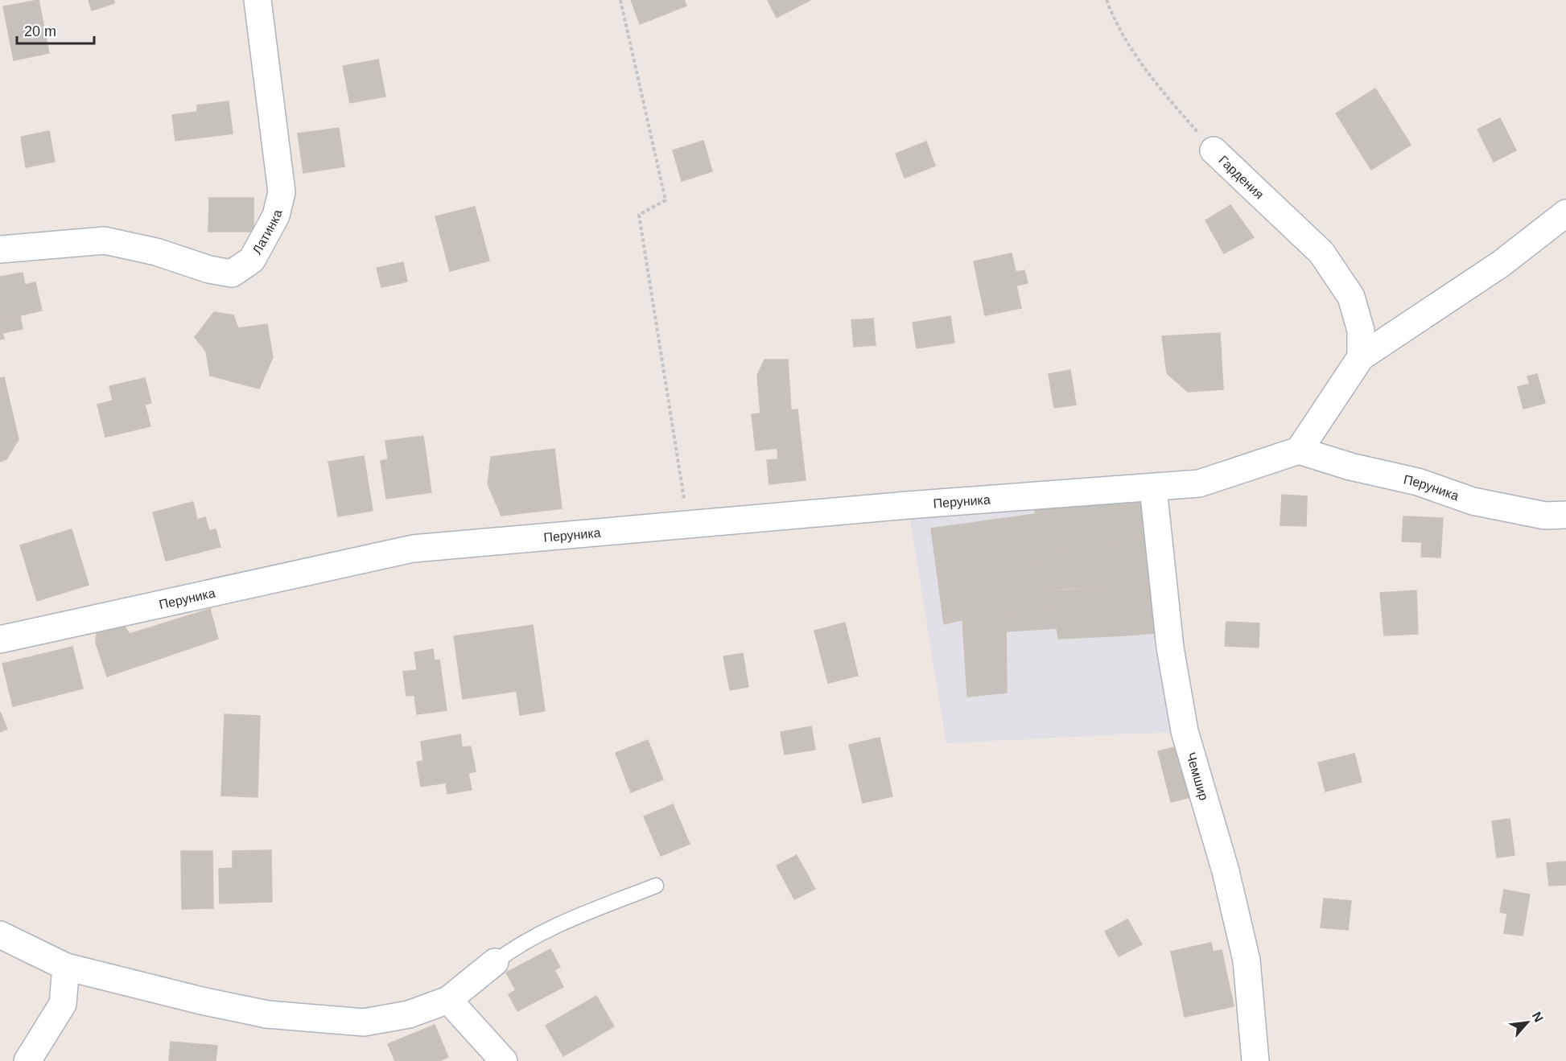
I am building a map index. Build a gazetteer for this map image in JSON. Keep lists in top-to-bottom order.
{
  "streets": {
    "street": [
      "Гардения",
      "Латинка",
      "Перуника",
      "Чемшир"
    ]
  },
  "crossings": [
    ["Перуника", "Чемшир"]
  ],
  "scale_bar": "20 m",
  "north": "top right"
}
